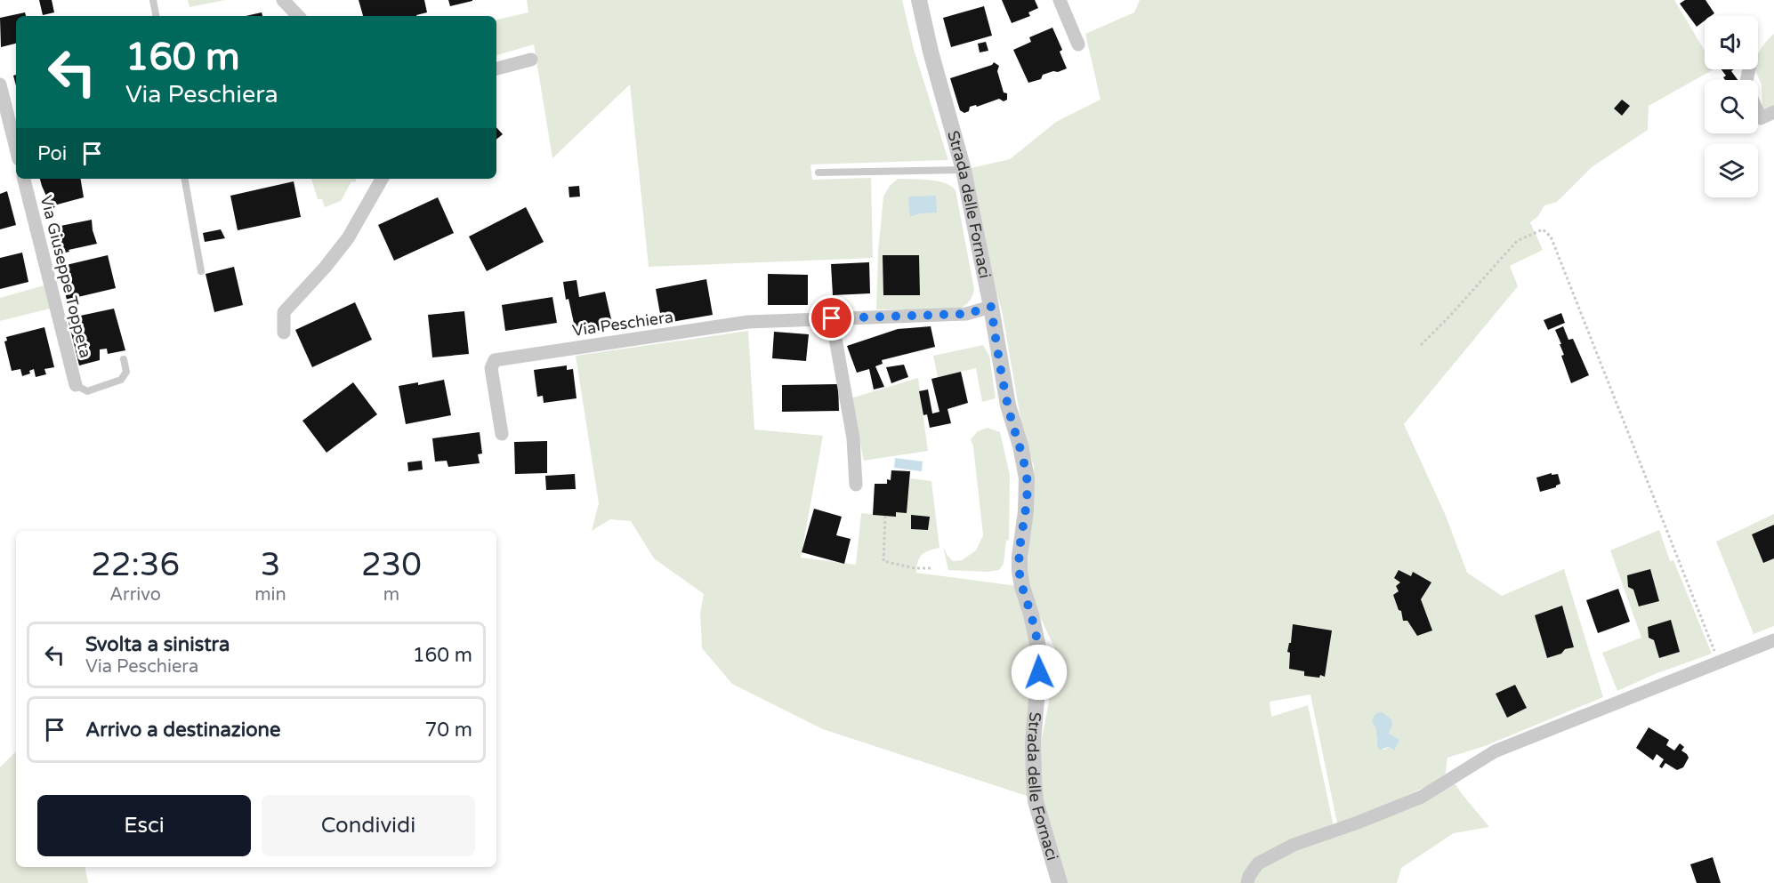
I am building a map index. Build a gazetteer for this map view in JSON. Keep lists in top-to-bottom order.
{
  "streets": {
    "street": ["Strada delle Fornaci", "Via Giuseppe Toppeta", "Via Peschiera"]
  },
  "crossings": [
    ["Strada delle Fornaci", "Via Peschiera"]
  ],
  "page": {
    "turn": ["160 m", "Via Peschiera"],
    "then": "Poi",
    "eta": [
      "22:36",
      "Arrivo",
      "3",
      "min",
      "230",
      "m"
    ],
    "list": [
      {
        "name": "Svolta a sinistra",
        "note": "Via Peschiera",
        "value": "160 m"
      },
      {
        "name": "Arrivo a destinazione",
        "value": "70 m"
      }
    ],
    "buttons": ["Esci", "Condividi"]
  }
}
